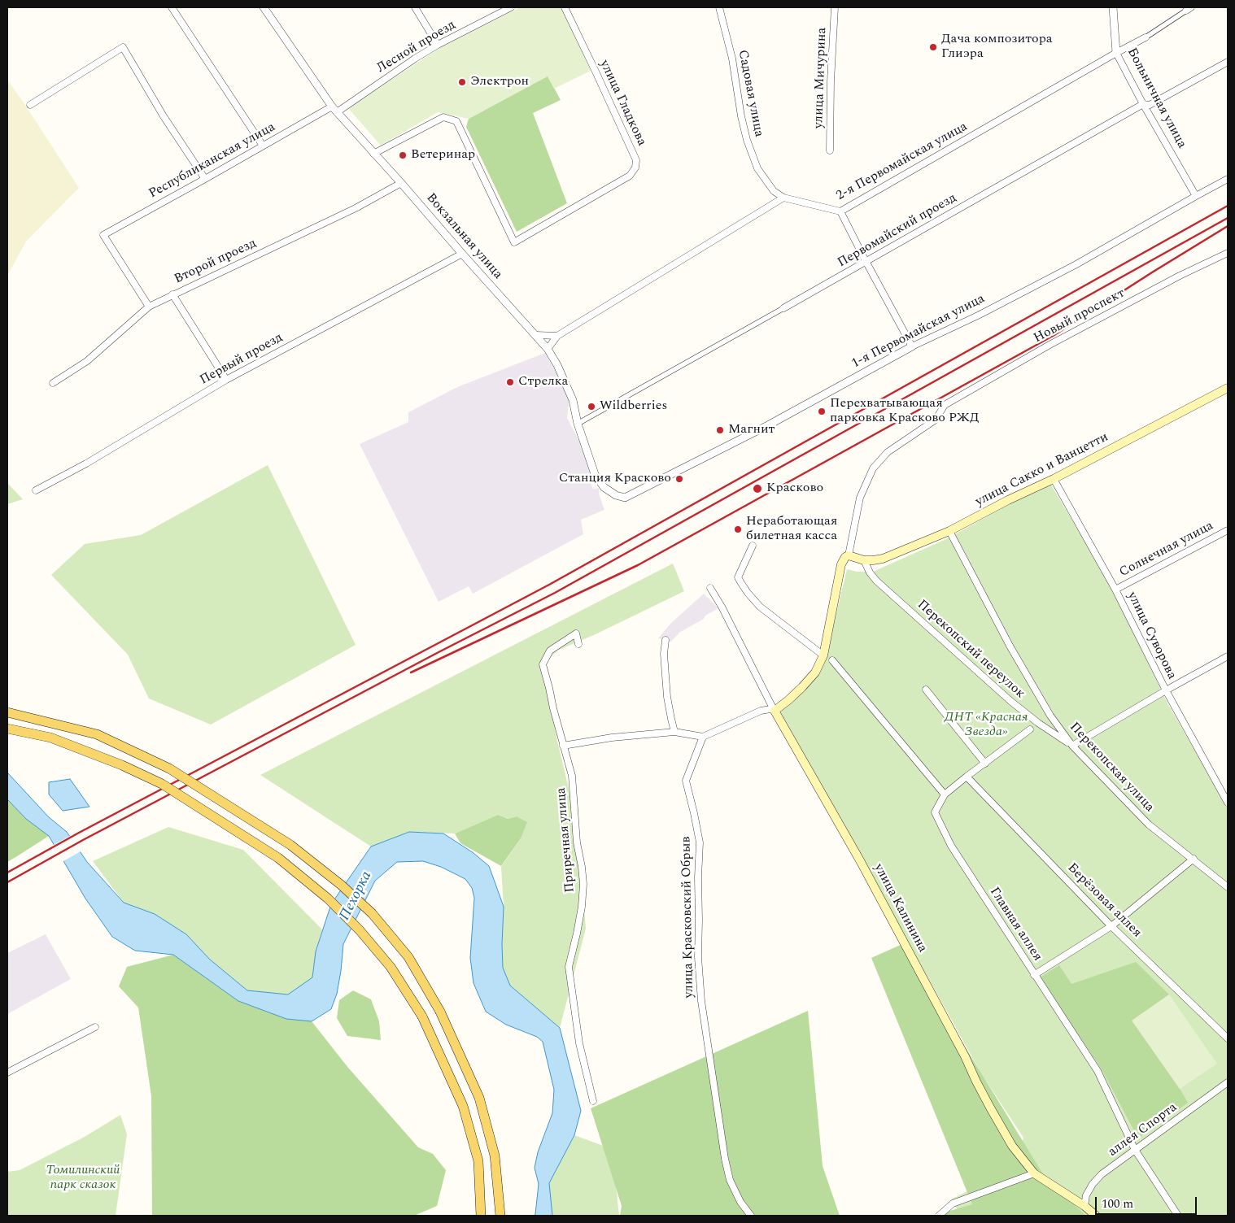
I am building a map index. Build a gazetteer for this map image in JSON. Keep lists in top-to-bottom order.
{
  "streets": {
    "main road": ["улица Сакко и Ванцетти", "улица Калинина"],
    "street": [
      "Лесной проезд",
      "улица Мичурина",
      "Садовая улица",
      "Больничная улица",
      "улица Гладкова",
      "Республиканская улица",
      "2-я Первомайская улица",
      "Первомайский проезд",
      "Вокзальная улица",
      "Второй проезд",
      "Новый проспект",
      "1-я Первомайская улица",
      "Первый проезд",
      "Солнечная улица",
      "улица Суворова",
      "Перекопский переулок",
      "Перекопская улица",
      "Приречная улица",
      "Берёзовая аллея",
      "улица Красковский Обрыв",
      "Главная аллея",
      "аллея Спорта"
    ]
  },
  "crossings": [
    ["Лесной проезд", "Республиканская улица"],
    ["Лесной проезд", "Вокзальная улица"],
    ["Садовая улица", "2-я Первомайская улица"],
    ["Больничная улица", "2-я Первомайская улица"],
    ["Больничная улица", "Первомайский проезд"],
    ["Больничная улица", "1-я Первомайская улица"],
    ["улица Гладкова", "Вокзальная улица"],
    ["Республиканская улица", "Вокзальная улица"],
    ["Республиканская улица", "Второй проезд"],
    ["Первомайский проезд", "Вокзальная улица"],
    ["Вокзальная улица", "Второй проезд"],
    ["Вокзальная улица", "1-я Первомайская улица"],
    ["Вокзальная улица", "Первый проезд"],
    ["улица Сакко и Ванцетти", "улица Суворова"],
    ["улица Сакко и Ванцетти", "Перекопский переулок"],
    ["улица Сакко и Ванцетти", "Перекопская улица"],
    ["Солнечная улица", "улица Суворова"],
    ["Перекопский переулок", "Перекопская улица"],
    ["улица Калинина", "аллея Спорта"],
    ["Главная аллея", "аллея Спорта"]
  ],
  "water": ["Пехорка"],
  "parks": ["ДНТ «Красная Звезда»", "Томилинский парк сказок"],
  "places": [
    "Дача композитора Глиэра",
    "Электрон",
    "Ветеринар",
    "Стрелка",
    "Wildberries",
    "Перехватывающая парковка Красково РЖД",
    "Магнит",
    "Станция Красково",
    "Красково",
    "Неработающая билетная касса"
  ],
  "scale_bar": "100 m"
}
